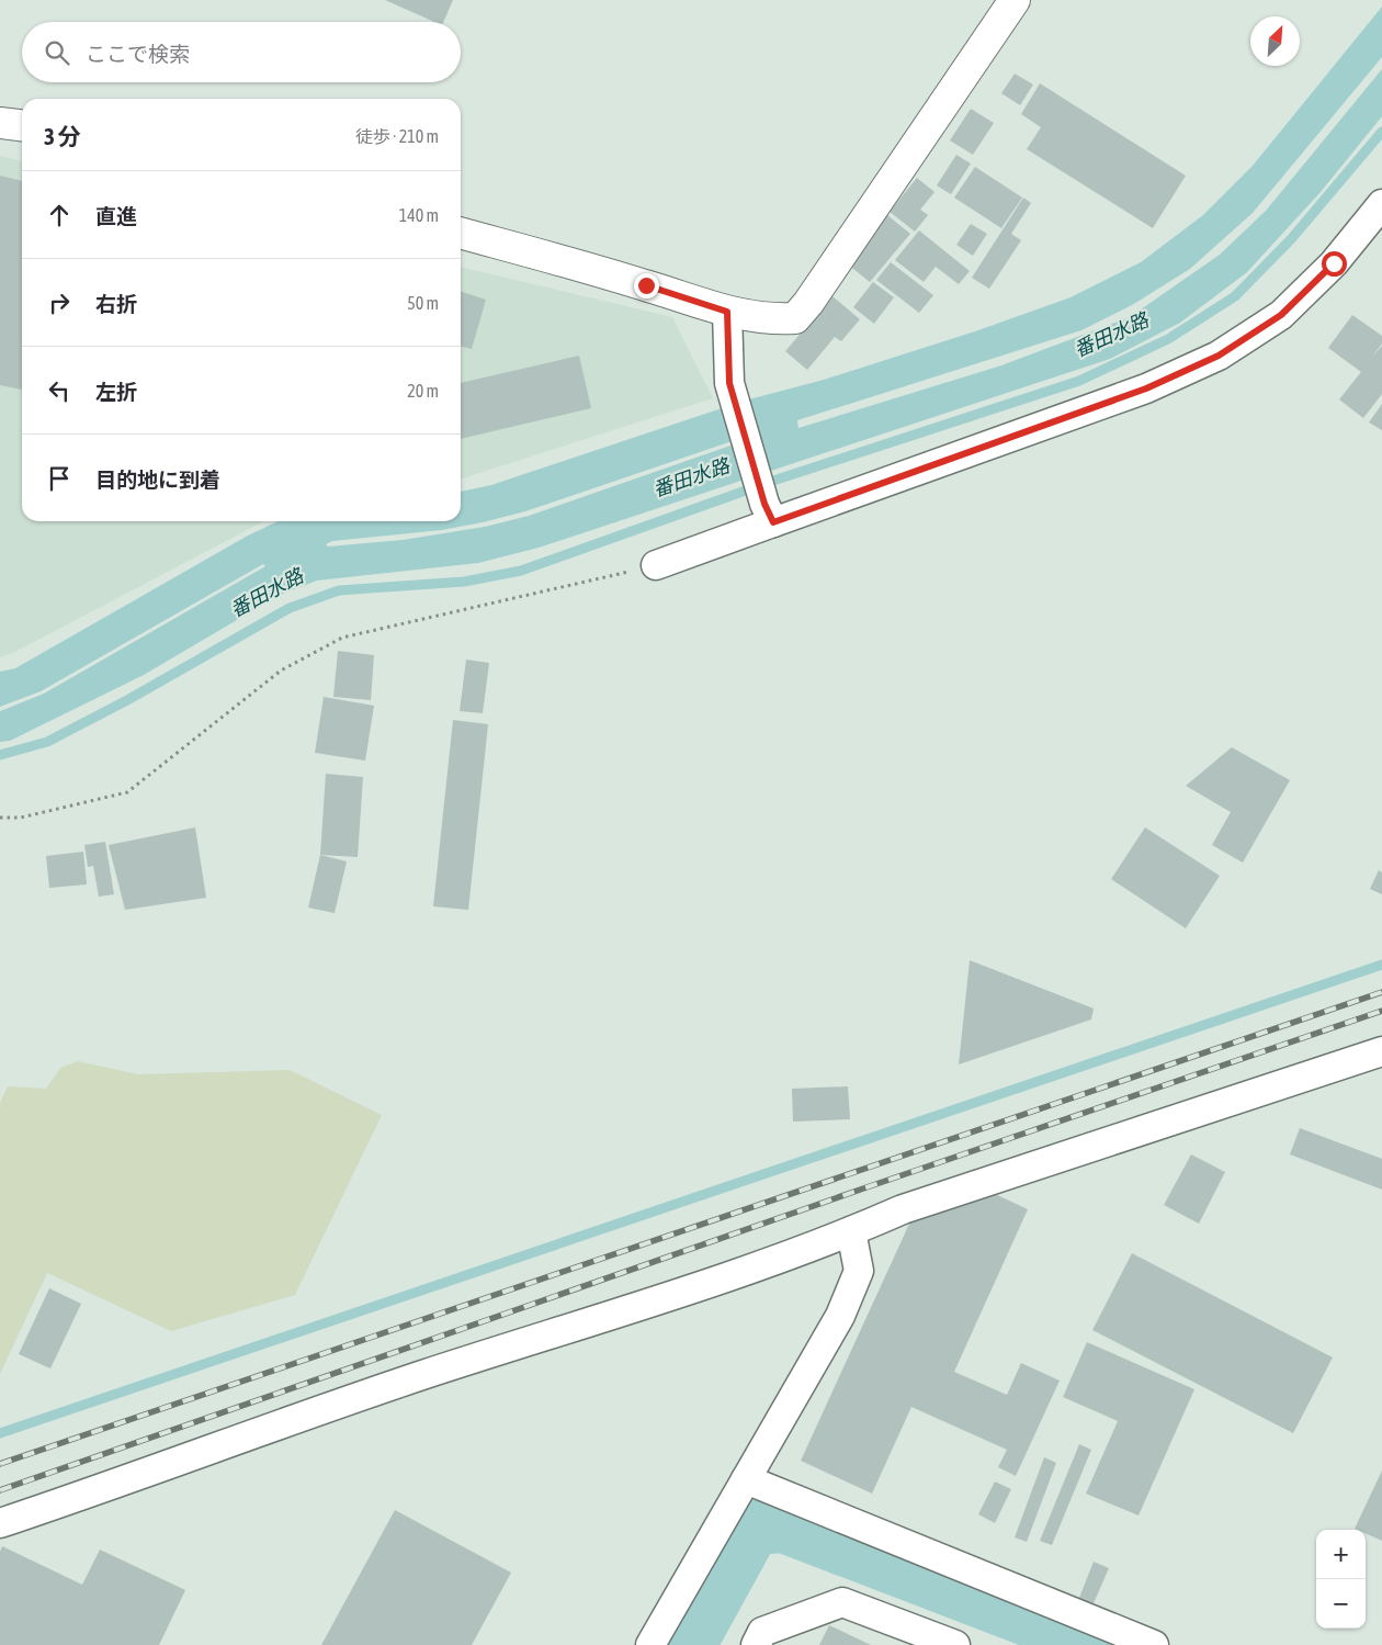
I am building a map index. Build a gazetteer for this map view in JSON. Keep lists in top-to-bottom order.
{
  "water": ["番田水路"],
  "north": "top right",
  "page": {
    "search": "ここで検索",
    "heading": ["3 分", "徒歩 · 210 m"],
    "list": [
      ["直進", "140 m"],
      ["右折", "50 m"],
      ["左折", "20 m"],
      "目的地に到着"
    ],
    "map_buttons": ["+", "−"]
  }
}
